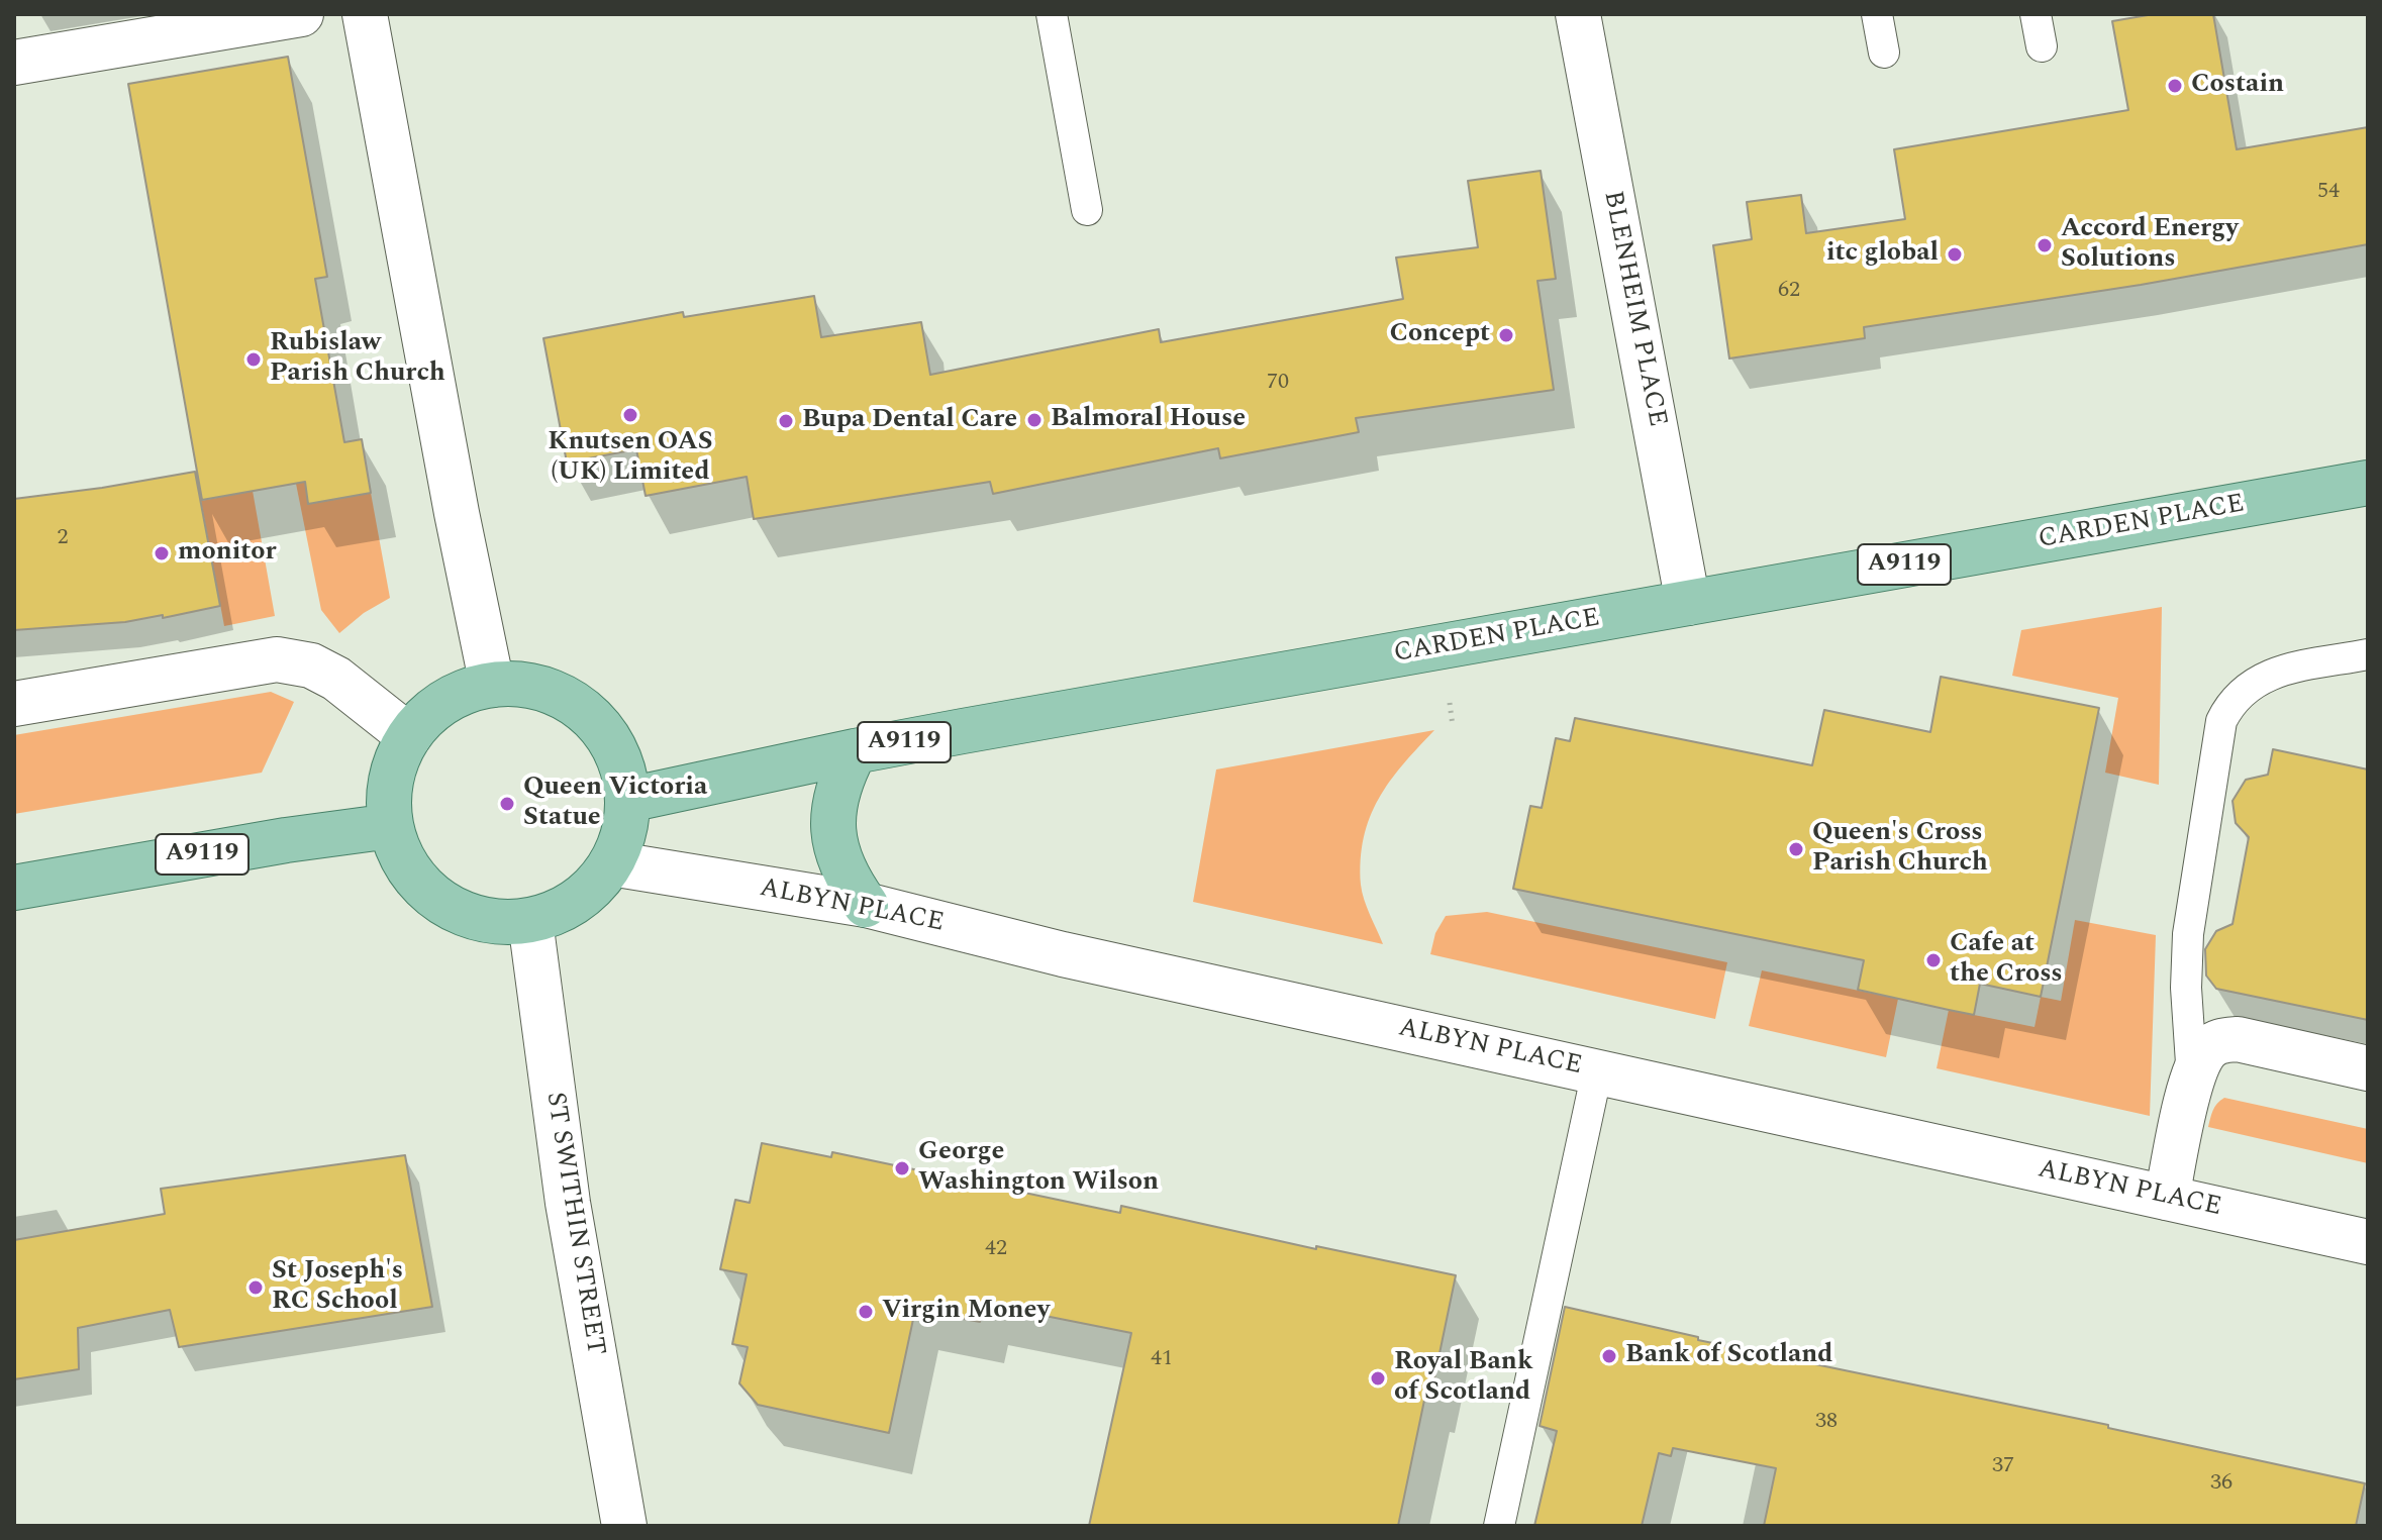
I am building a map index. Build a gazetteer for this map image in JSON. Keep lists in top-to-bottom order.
{
  "streets": {
    "main road": ["CARDEN PLACE", "A9119"],
    "street": ["BLENHEIM PLACE", "ALBYN PLACE", "ST SWITHIN STREET"]
  },
  "crossings": [
    ["BLENHEIM PLACE", "CARDEN PLACE"],
    ["CARDEN PLACE", "A9119"],
    ["CARDEN PLACE", "ALBYN PLACE"],
    ["CARDEN PLACE", "ST SWITHIN STREET"],
    ["A9119", "ALBYN PLACE"],
    ["A9119", "ST SWITHIN STREET"],
    ["ALBYN PLACE", "ST SWITHIN STREET"]
  ],
  "places": [
    "Costain",
    "Accord Energy Solutions",
    "itc global",
    "Concept",
    "Rubislaw Parish Church",
    "Knutsen OAS (UK) Limited",
    "Balmoral House",
    "Bupa Dental Care",
    "monitor",
    "Queen Victoria Statue",
    "Queen's Cross Parish Church",
    "Cafe at the Cross",
    "George Washington Wilson",
    "St Joseph's RC School",
    "Virgin Money",
    "Bank of Scotland",
    "Royal Bank of Scotland"
  ],
  "house_numbers": [
    "54",
    "62",
    "70",
    "2",
    "42",
    "41",
    "38",
    "37",
    "36"
  ]
}
